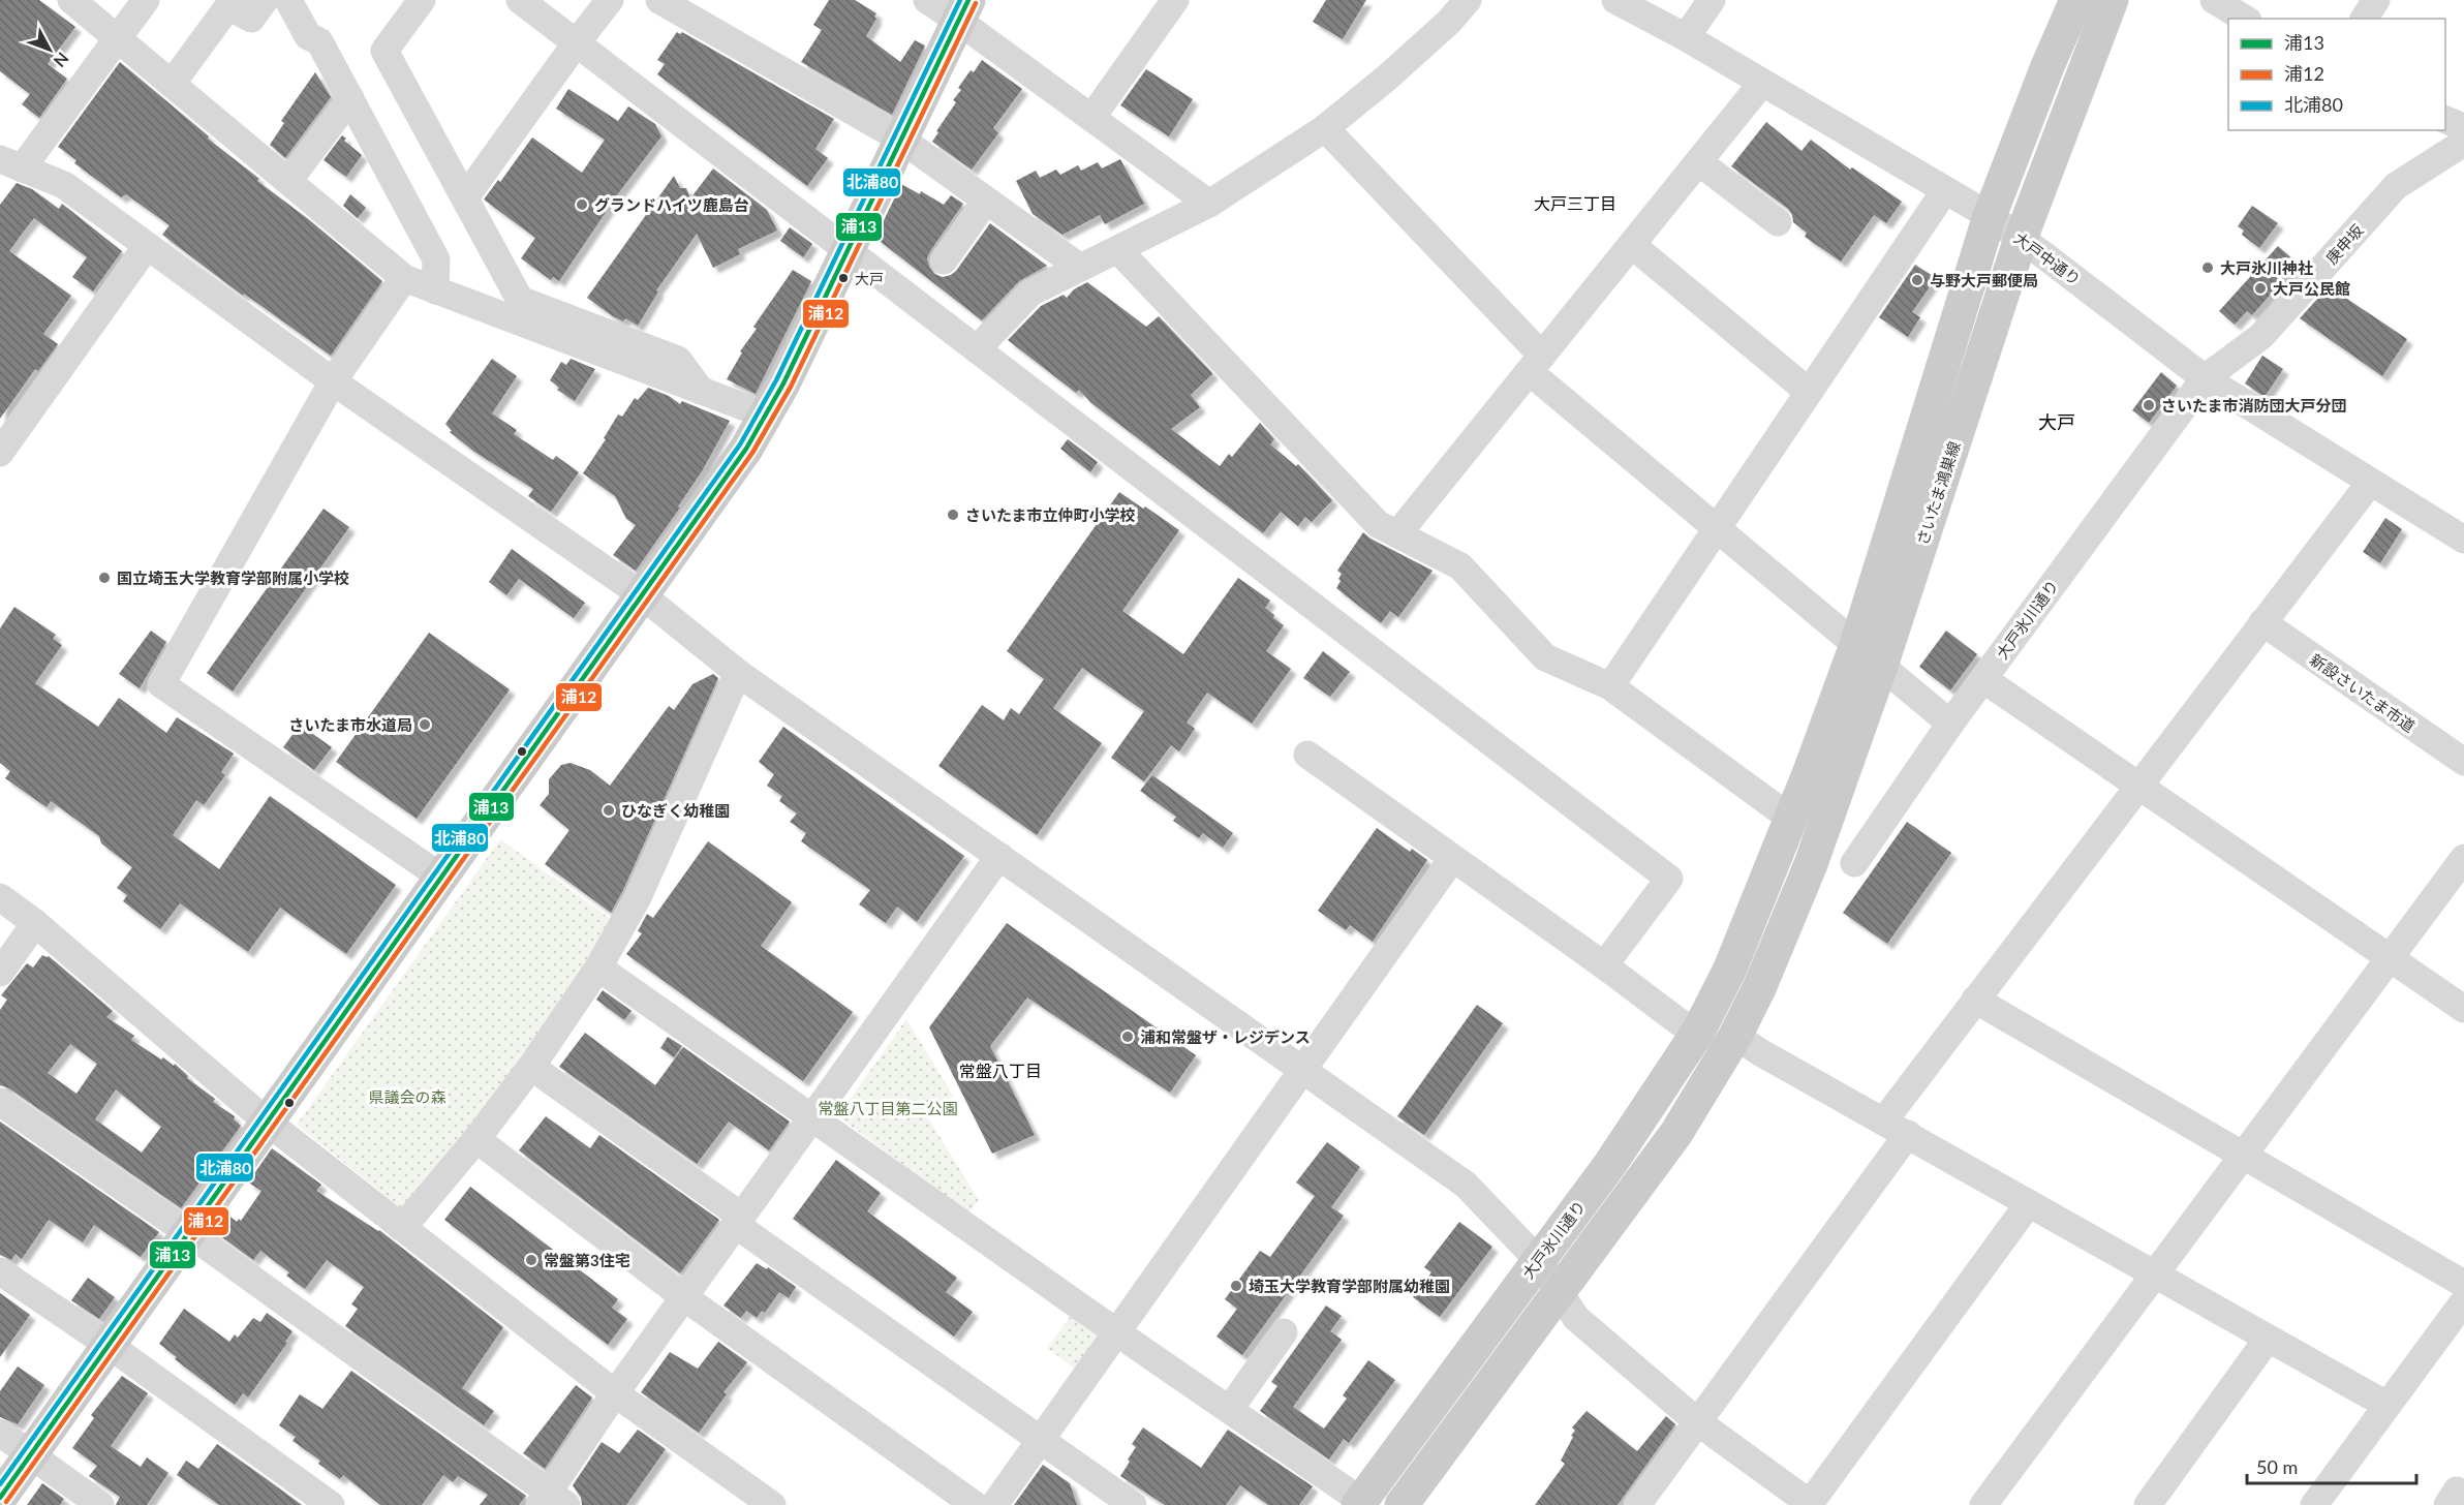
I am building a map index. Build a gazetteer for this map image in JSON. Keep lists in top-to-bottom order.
{
  "streets": {
    "main road": ["さいたま鴻巣線", "大戸氷川通り"],
    "street": ["庚申坂", "大戸中通り", "新設さいたま市道"]
  },
  "crossings": [
    ["庚申坂", "大戸中通り"],
    ["庚申坂", "大戸氷川通り"],
    ["大戸中通り", "さいたま鴻巣線"],
    ["大戸中通り", "大戸氷川通り"],
    ["さいたま鴻巣線", "大戸氷川通り"]
  ],
  "districts": ["大戸三丁目", "大戸", "常盤八丁目"],
  "parks": ["県議会の森", "常盤八丁目第二公園"],
  "places": [
    "グランドハイツ鹿島台",
    "大戸氷川神社",
    "大戸",
    "与野大戸郵便局",
    "大戸公民館",
    "さいたま市消防団大戸分団",
    "さいたま市立仲町小学校",
    "国立埼玉大学教育学部附属小学校",
    "さいたま市水道局",
    "ひなぎく幼稚園",
    "浦和常盤ザ・レジデンス",
    "常盤第3住宅",
    "埼玉大学教育学部附属幼稚園"
  ],
  "lines": ["transit line 浦13", "transit line 北浦80", "transit line 浦12"],
  "legend": ["浦13", "浦12", "北浦80"],
  "scale_bar": "50 m",
  "north": "bottom right"
}
